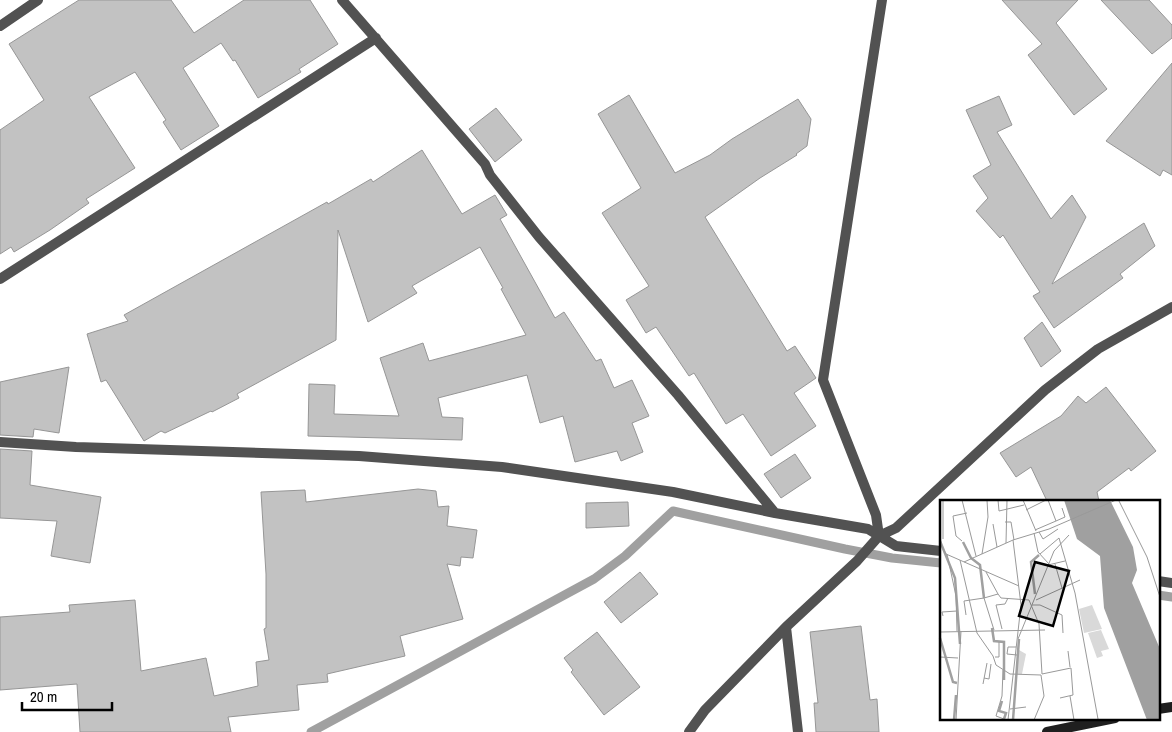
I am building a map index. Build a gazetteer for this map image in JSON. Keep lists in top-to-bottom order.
{
  "scale_bar": "20 m"
}
